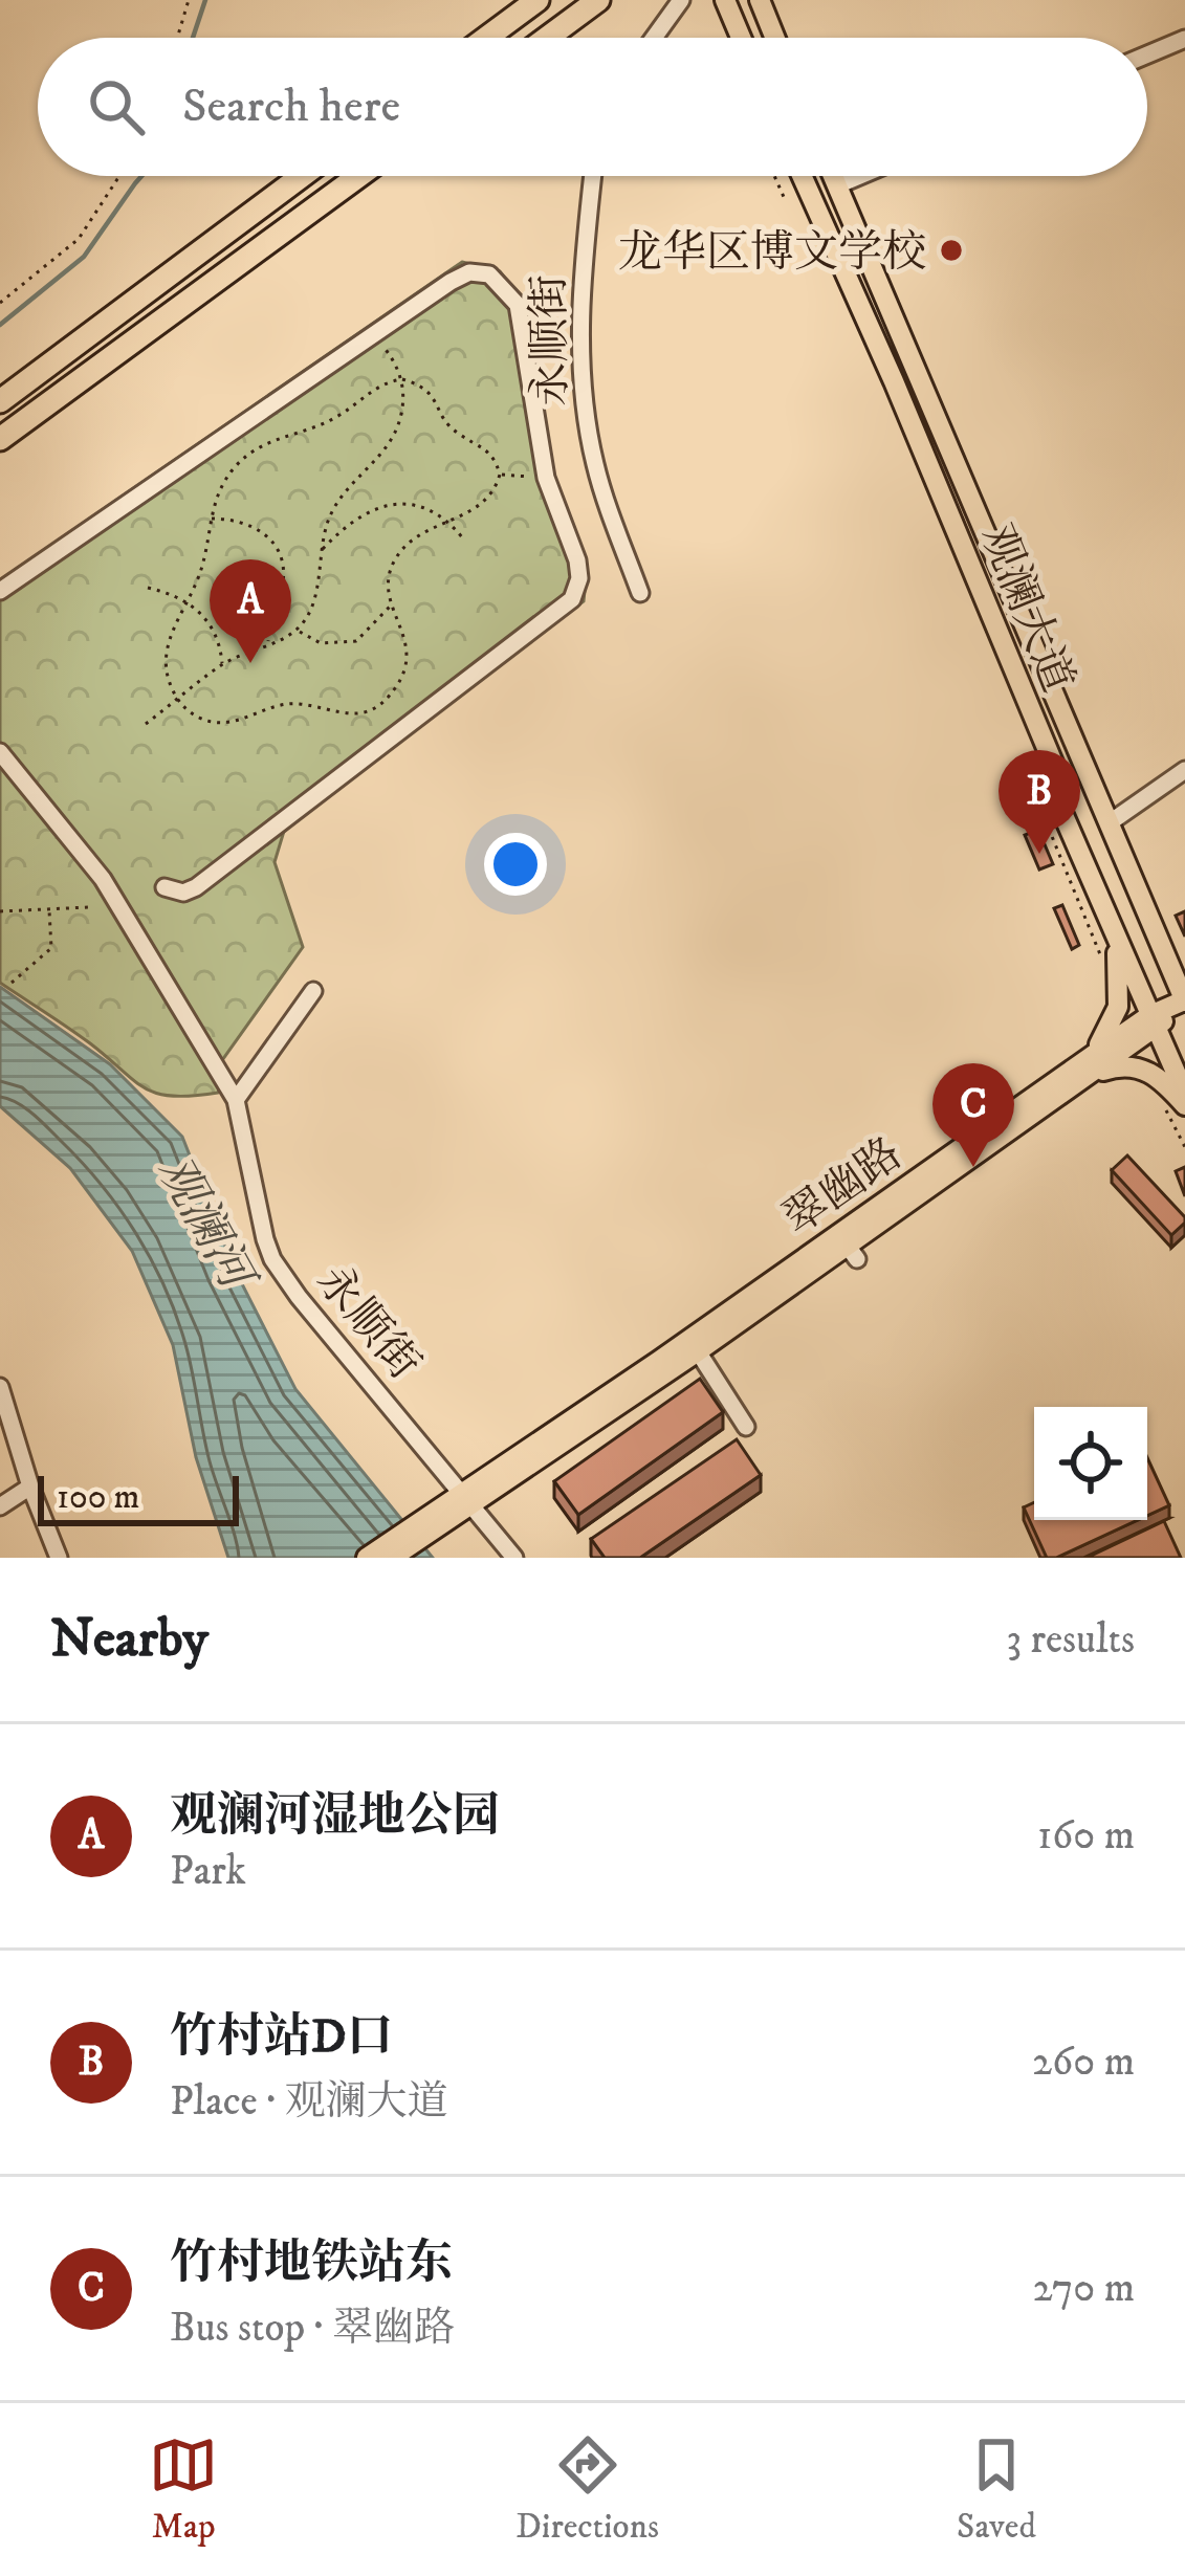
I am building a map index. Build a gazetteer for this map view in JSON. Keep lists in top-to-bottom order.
{
  "streets": {
    "main road": ["观澜大道", "翠幽路"],
    "street": ["永顺街"]
  },
  "crossings": [
    ["永顺街", "翠幽路"],
    ["观澜大道", "翠幽路"]
  ],
  "water": ["观澜河"],
  "places": ["龙华区博文学校"],
  "scale_bar": "100 m",
  "page": {
    "search": "Search here",
    "pins": ["A", "B", "C"],
    "scale": "100 m",
    "heading": ["Nearby", "3 results"],
    "list": [
      {
        "mark": "A",
        "name": "观澜河湿地公园",
        "note": "Park",
        "value": "160 m"
      },
      {
        "mark": "B",
        "name": "竹村站D口",
        "note": "Place · 观澜大道",
        "value": "260 m"
      },
      {
        "mark": "C",
        "name": "竹村地铁站东",
        "note": "Bus stop · 翠幽路",
        "value": "270 m"
      }
    ],
    "nav": ["Map", "Directions", "Saved"]
  }
}
